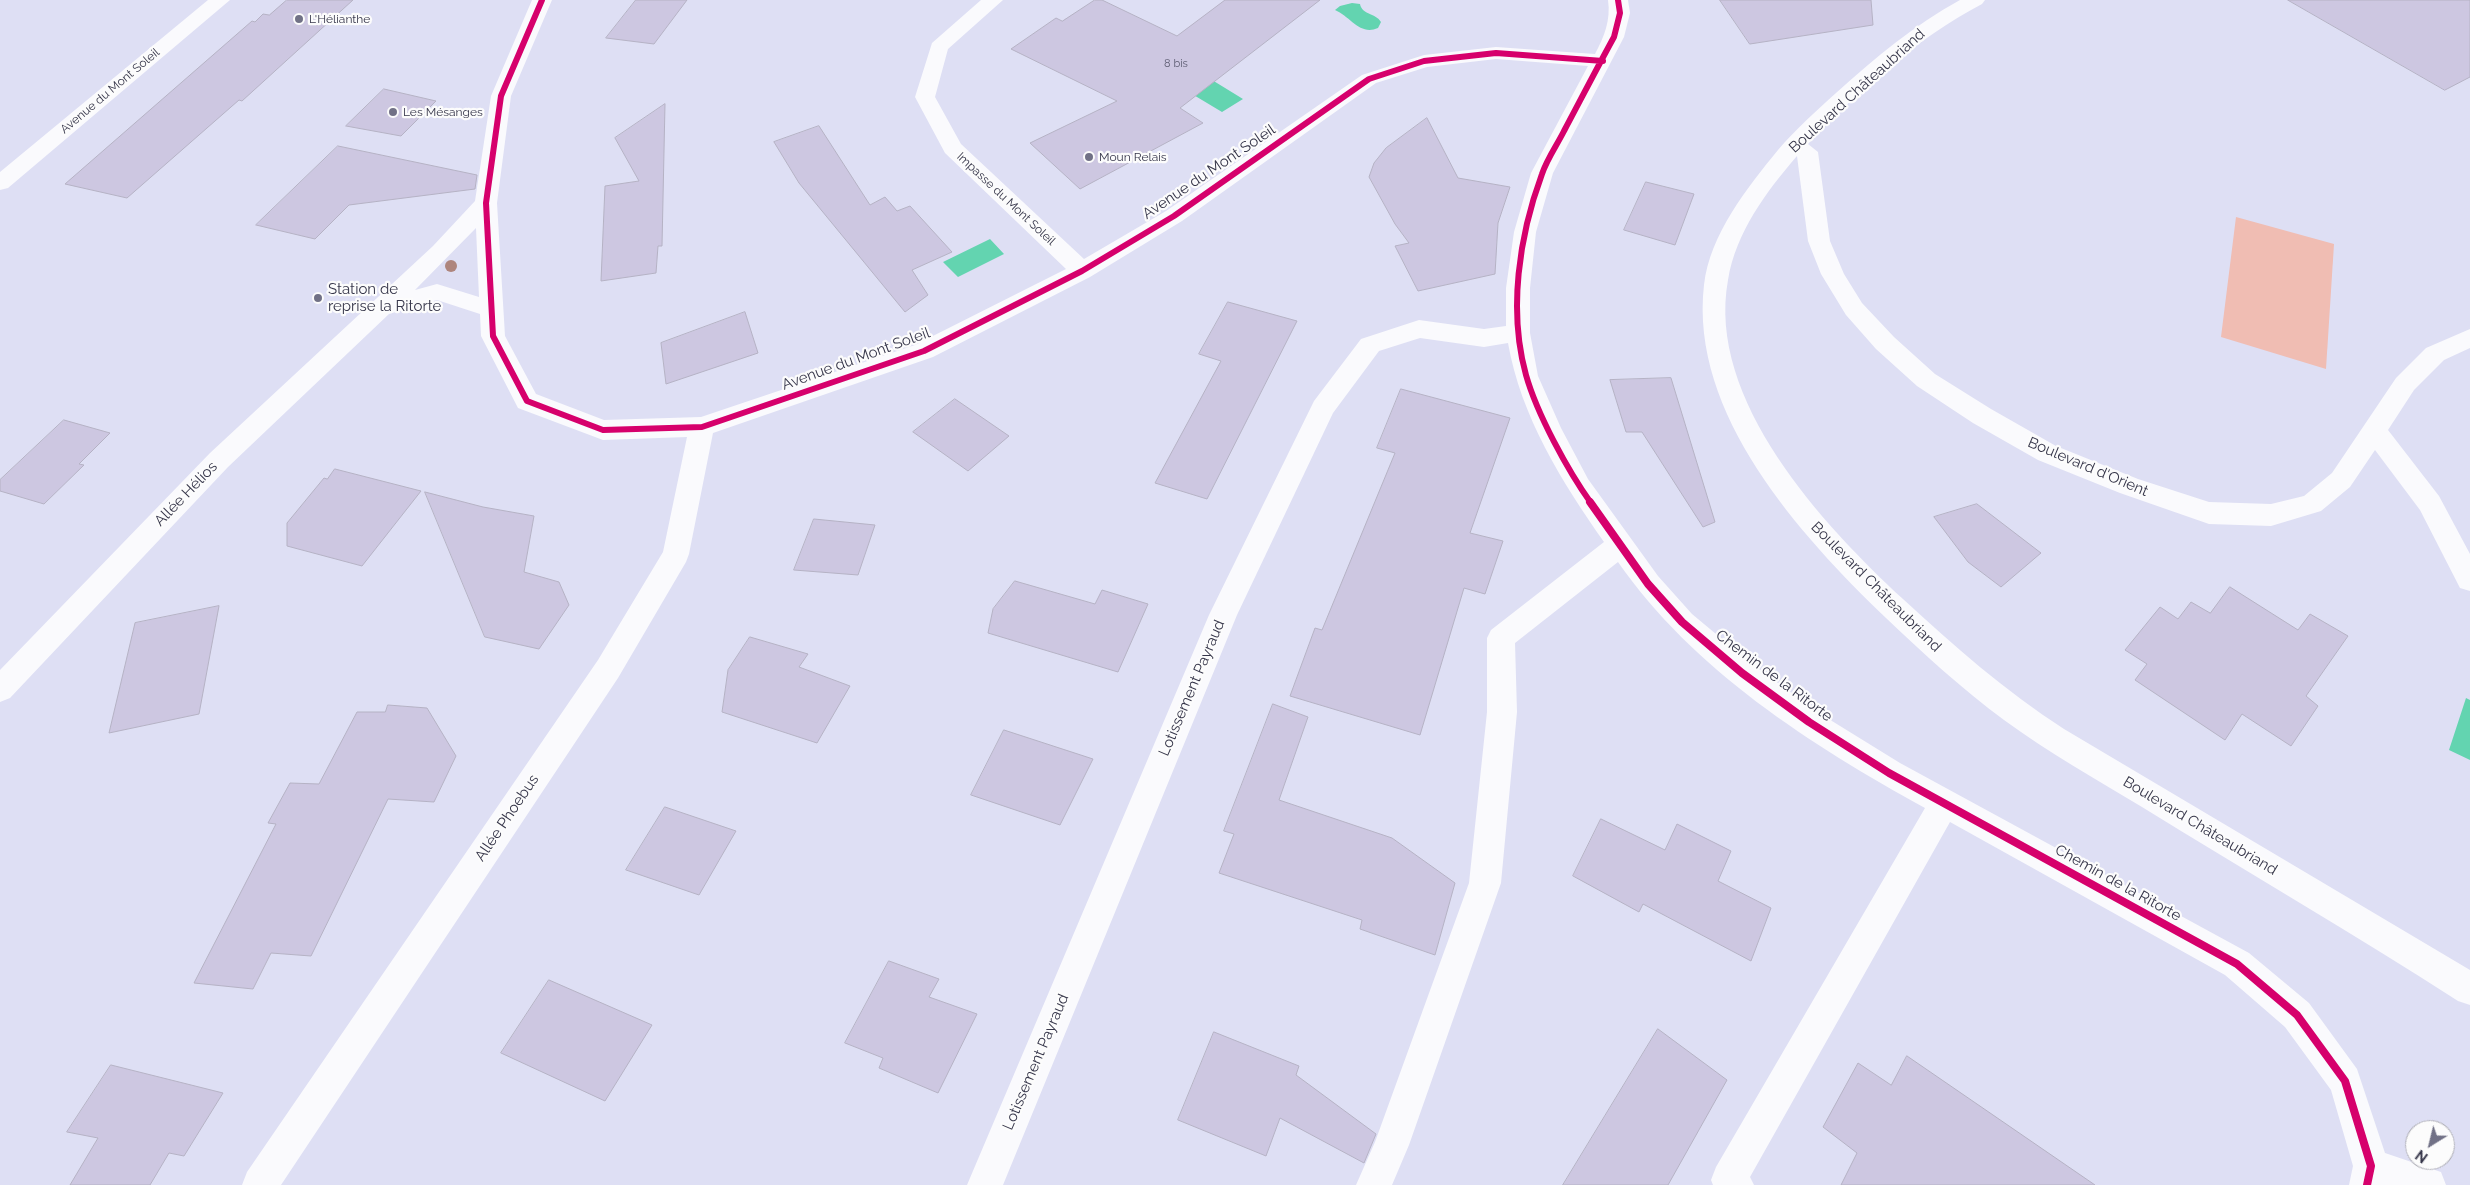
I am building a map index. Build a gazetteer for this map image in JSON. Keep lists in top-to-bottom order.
{
  "streets": {
    "street": [
      "Avenue du Mont Soleil",
      "Boulevard Châteaubriand",
      "Impasse du Mont Soleil",
      "Boulevard d'Orient",
      "Allée Hélios",
      "Chemin de la Ritorte",
      "Lotissement Payraud",
      "Allée Phoebus"
    ]
  },
  "crossings": [
    ["Avenue du Mont Soleil", "Impasse du Mont Soleil"],
    ["Avenue du Mont Soleil", "Allée Hélios"],
    ["Avenue du Mont Soleil", "Chemin de la Ritorte"],
    ["Avenue du Mont Soleil", "Allée Phoebus"],
    ["Boulevard Châteaubriand", "Boulevard d'Orient"],
    ["Chemin de la Ritorte", "Lotissement Payraud"]
  ],
  "places": [
    "L'Hélianthe",
    "Les Mésanges",
    "Moun Relais",
    "Station de reprise la Ritorte"
  ],
  "house_numbers": ["8 bis"],
  "north": "bottom left"
}
